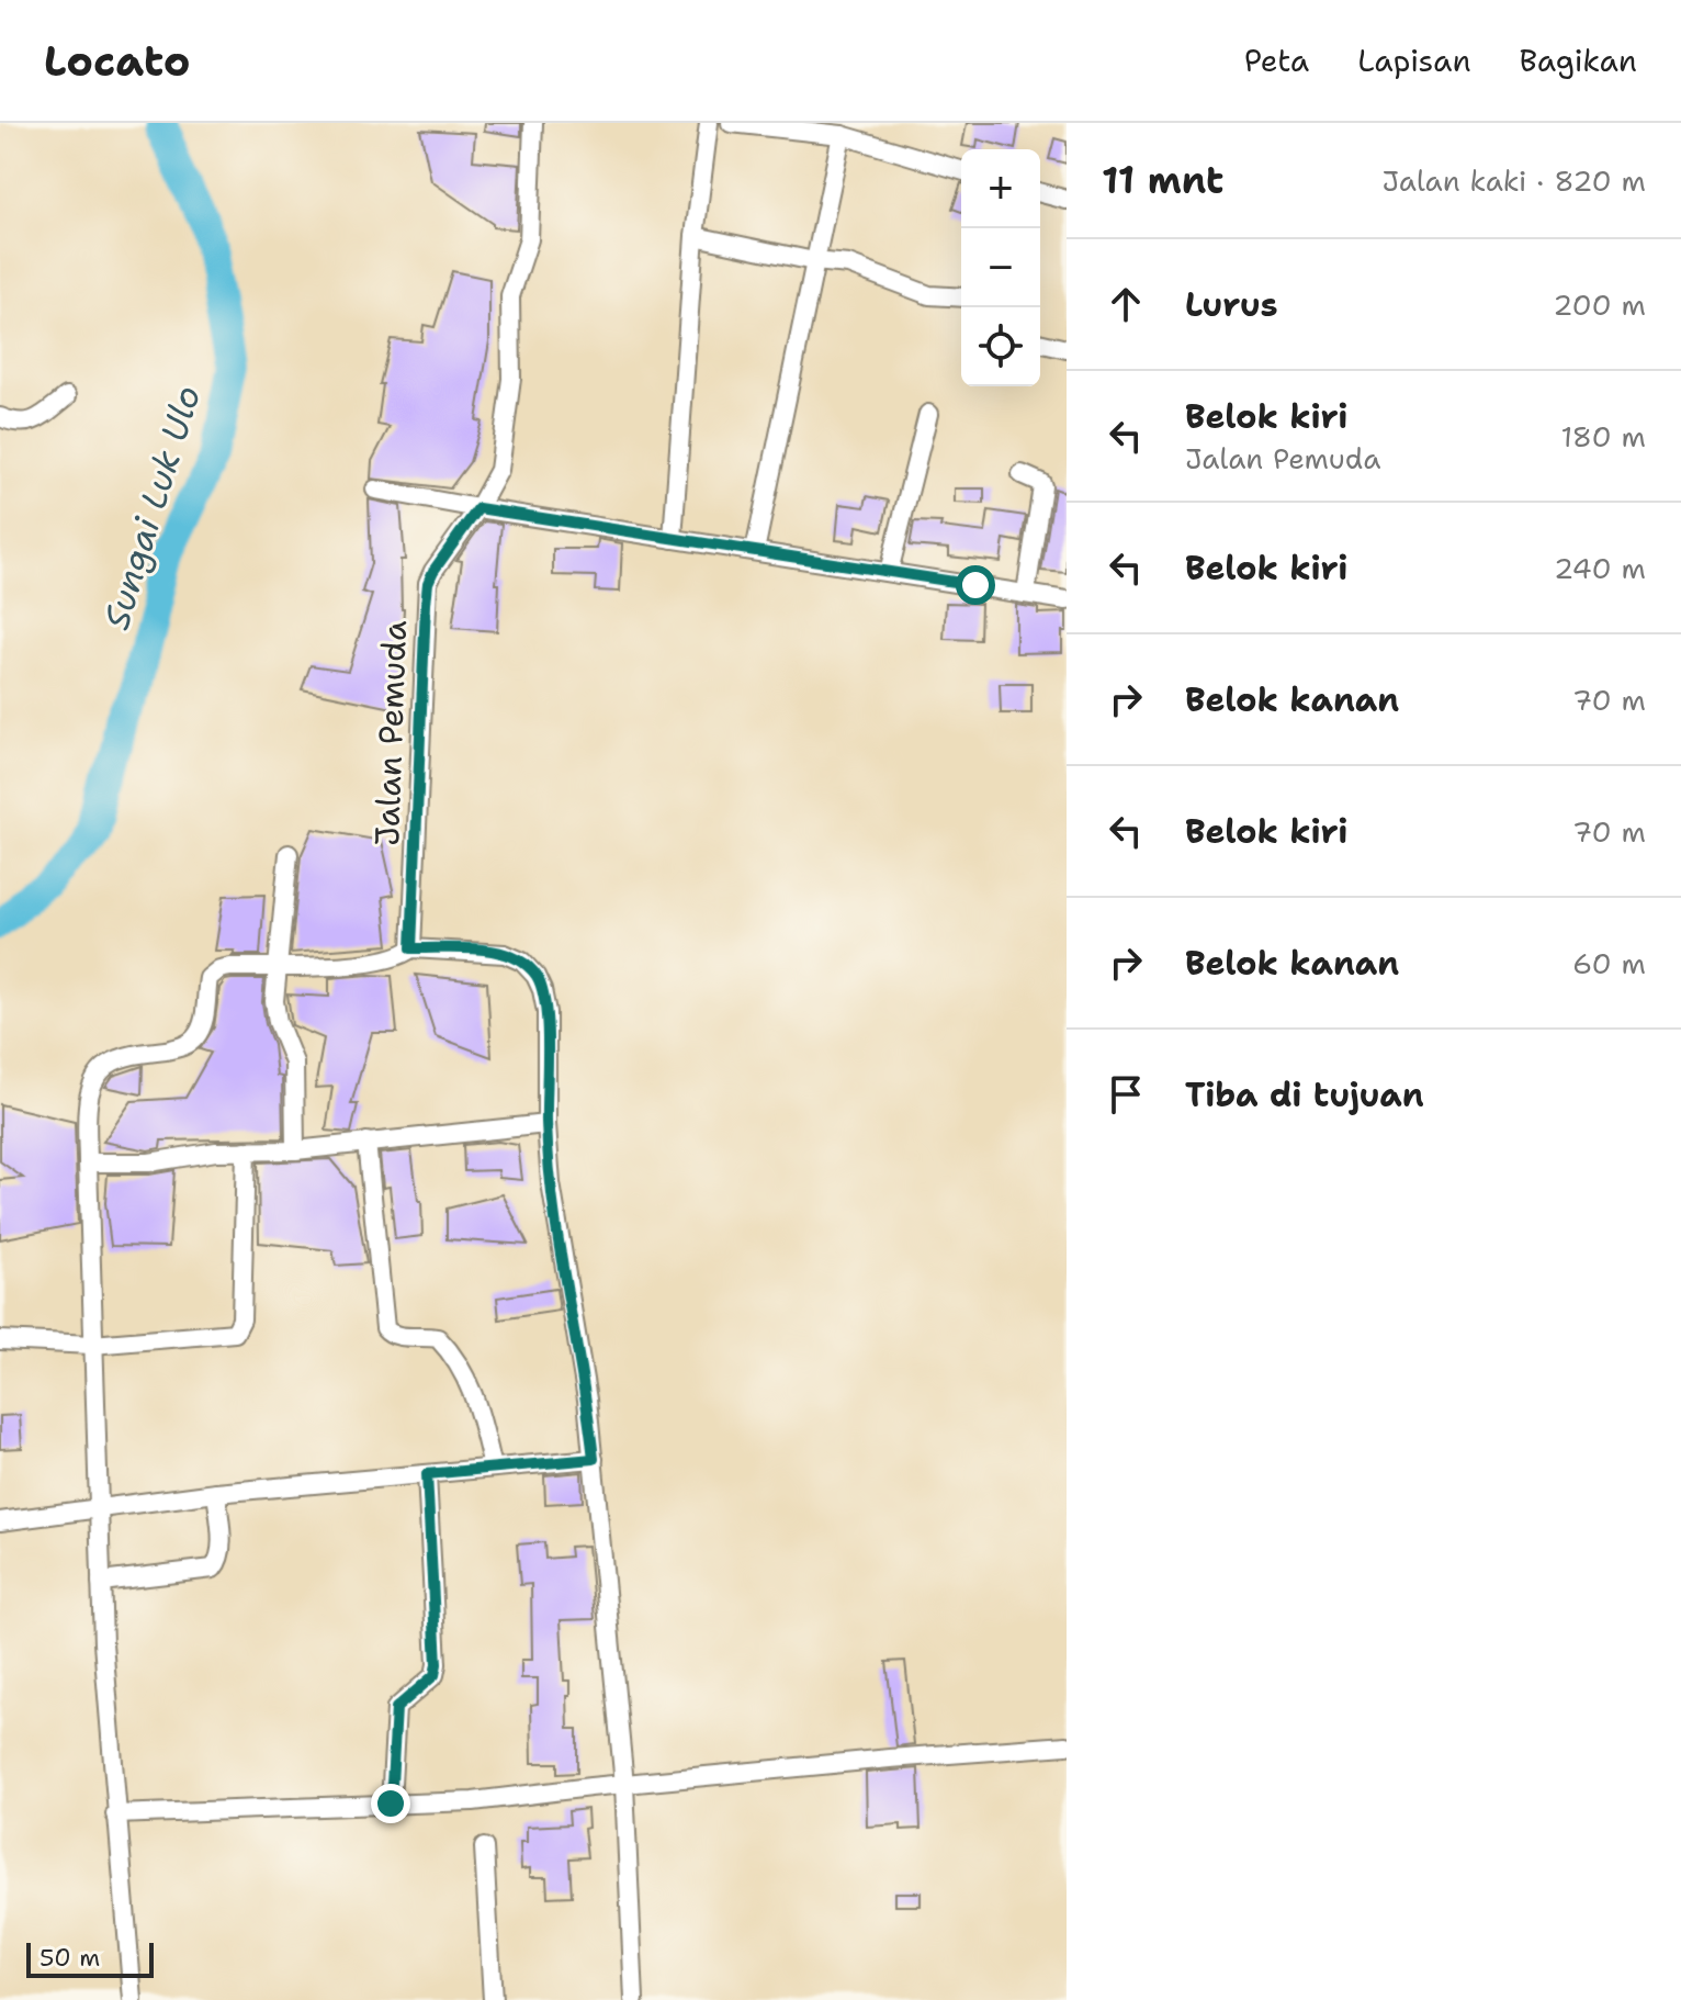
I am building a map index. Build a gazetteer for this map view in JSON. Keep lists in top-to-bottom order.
{
  "streets": {
    "street": ["Jalan Pemuda"]
  },
  "water": ["Sungai Luk Ulo"],
  "scale_bar": "50 m",
  "page": {
    "header": "Locato",
    "nav": ["Peta", "Lapisan", "Bagikan"],
    "heading": ["11 mnt", "Jalan kaki · 820 m"],
    "map_buttons": ["+", "−"],
    "list": [
      ["Lurus", "200 m"],
      ["Belok kiri", "Jalan Pemuda", "180 m"],
      ["Belok kiri", "240 m"],
      ["Belok kanan", "70 m"],
      ["Belok kiri", "70 m"],
      ["Belok kanan", "60 m"],
      "Tiba di tujuan"
    ],
    "scale": "50 m"
  }
}
